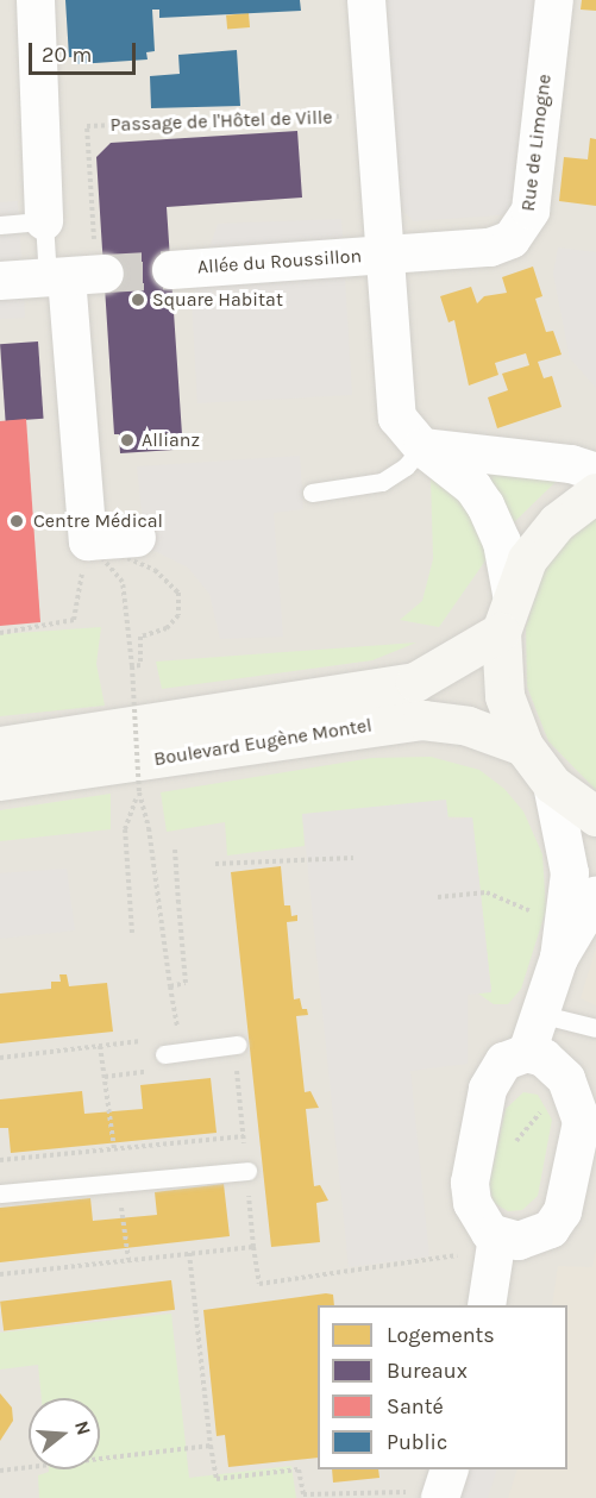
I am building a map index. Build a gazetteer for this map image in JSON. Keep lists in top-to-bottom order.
{
  "streets": {
    "main road": ["Boulevard Eugène Montel"],
    "street": ["Rue de Limogne", "Allée du Roussillon"],
    "path": ["Passage de l'Hôtel de Ville"]
  },
  "crossings": [
    ["Rue de Limogne", "Allée du Roussillon"]
  ],
  "places": ["Square Habitat", "Allianz", "Centre Médical"],
  "legend": [
    "Logements",
    "Bureaux",
    "Santé",
    "Public"
  ],
  "scale_bar": "20 m",
  "north": "right"
}
